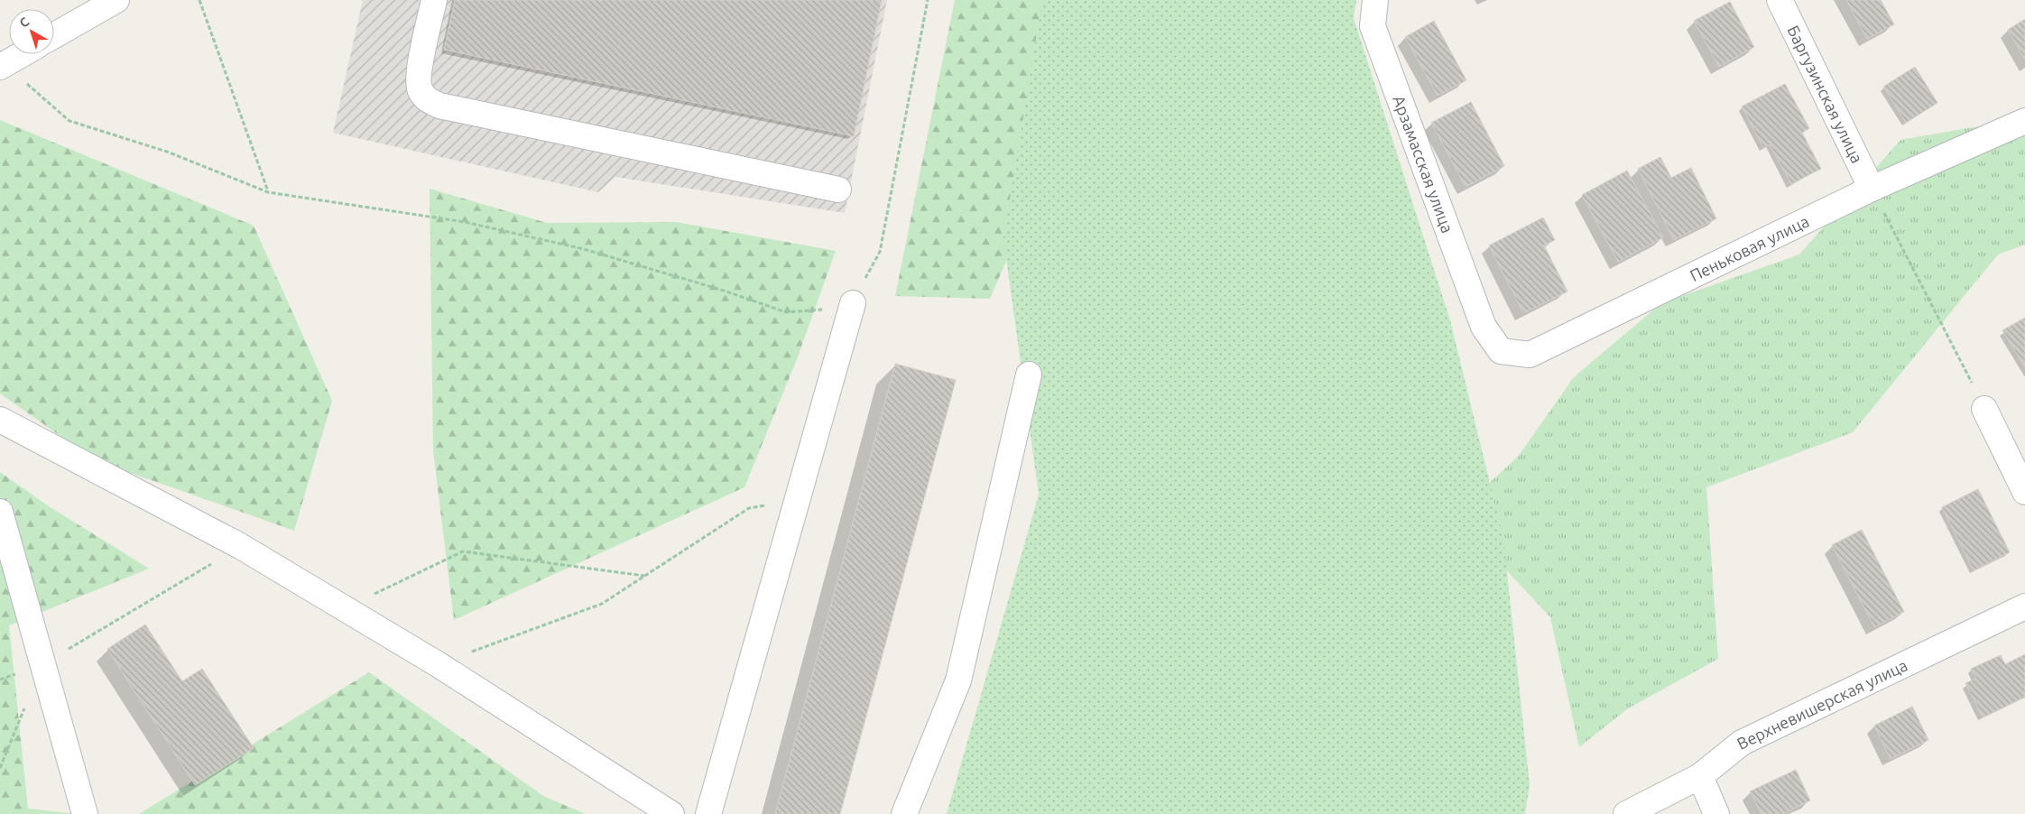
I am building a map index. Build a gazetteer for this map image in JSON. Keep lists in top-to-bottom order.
{
  "streets": {
    "street": [
      "Баргузинская улица",
      "Арзамасская улица",
      "Пеньковая улица",
      "Верхневишерская улица"
    ]
  },
  "crossings": [
    ["Баргузинская улица", "Пеньковая улица"],
    ["Арзамасская улица", "Пеньковая улица"]
  ],
  "north": "top left"
}
